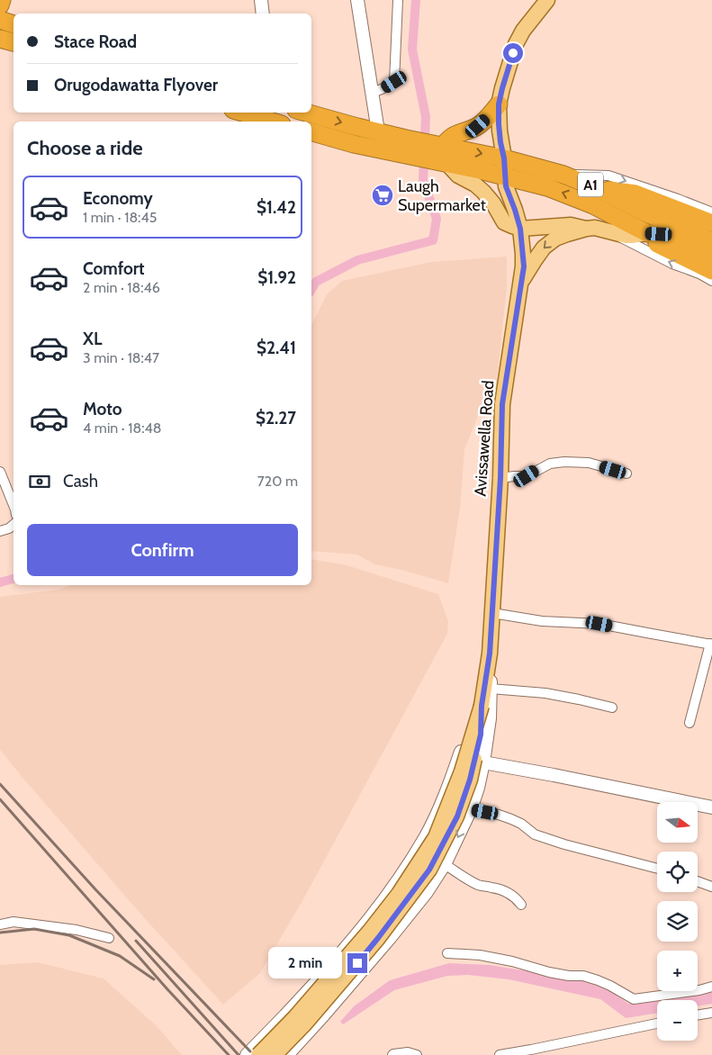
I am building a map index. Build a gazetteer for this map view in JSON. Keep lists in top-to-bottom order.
{
  "streets": {
    "highway": ["A1"],
    "main road": ["Avissawella Road"]
  },
  "crossings": [
    ["A1", "Avissawella Road"]
  ],
  "places": {
    "supermarket": ["Laugh Supermarket"]
  },
  "north": "right",
  "page": {
    "banner": ["Stace Road", "Orugodawatta Flyover"],
    "heading": "Choose a ride",
    "list": [
      {
        "name": "Economy",
        "note": "1 min · 18:45",
        "value": "$1.42"
      },
      {
        "name": "Comfort",
        "note": "2 min · 18:46",
        "value": "$1.92"
      },
      {
        "name": "XL",
        "note": "3 min · 18:47",
        "value": "$2.41"
      },
      {
        "name": "Moto",
        "note": "4 min · 18:48",
        "value": "$2.27"
      }
    ],
    "pay": ["Cash", "720 m"],
    "buttons": "Confirm",
    "map_buttons": ["+", "−"],
    "bubble": "2 min"
  }
}
